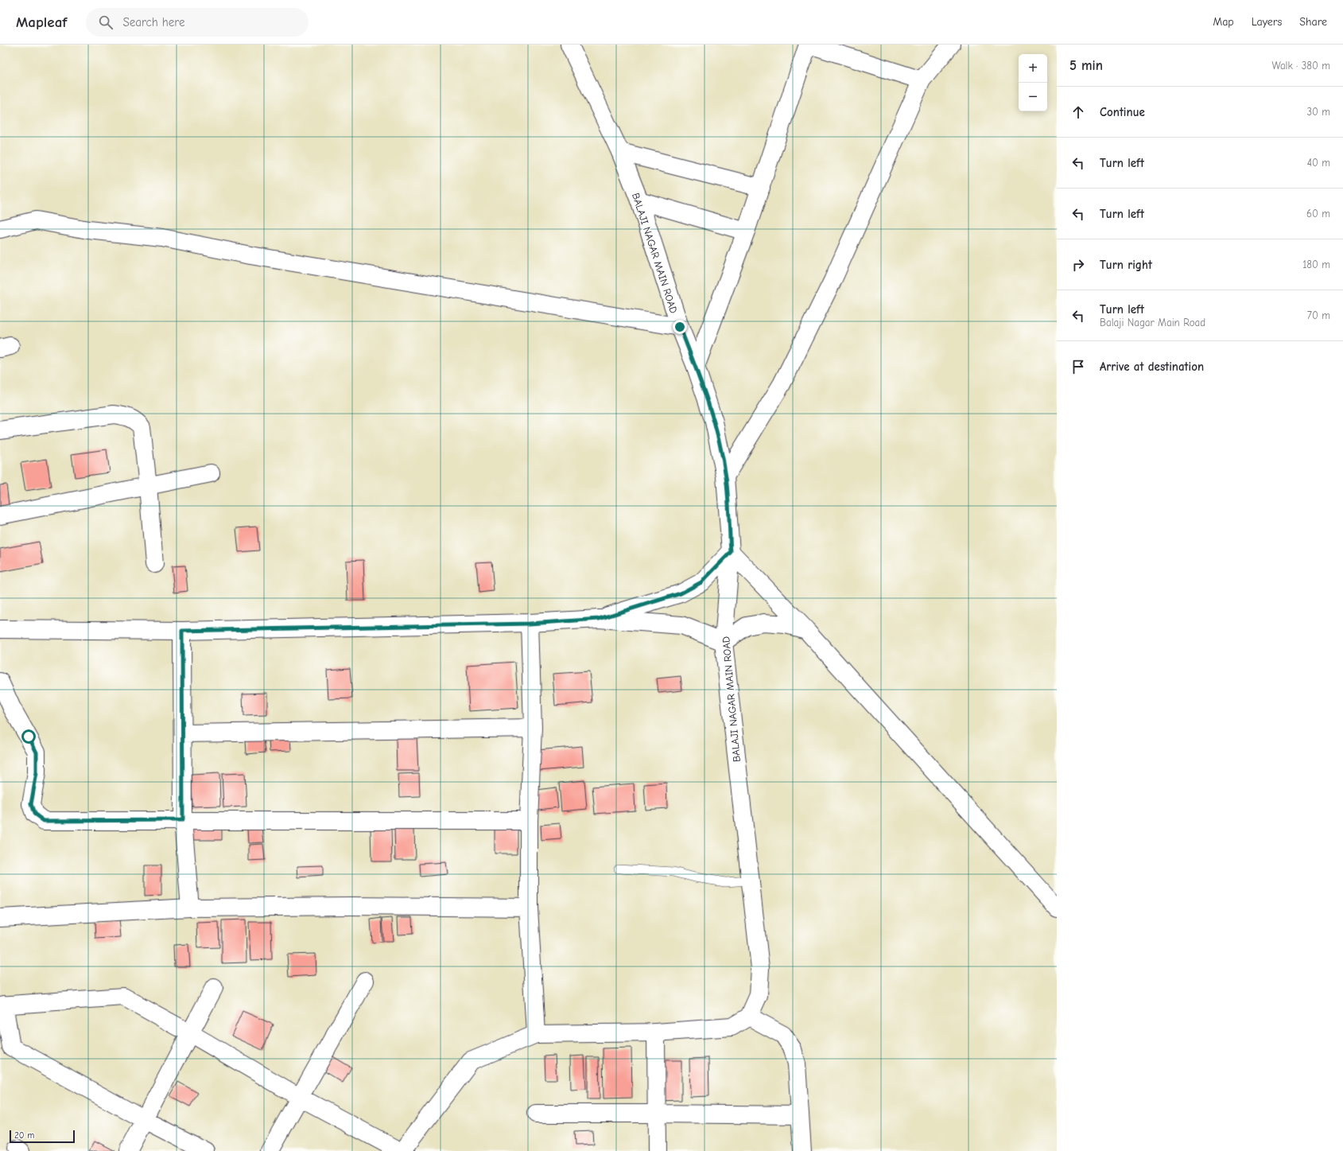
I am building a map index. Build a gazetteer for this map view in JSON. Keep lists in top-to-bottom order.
{
  "streets": {
    "street": ["BALAJI NAGAR MAIN ROAD"]
  },
  "scale_bar": "20 m",
  "page": {
    "header": "Mapleaf",
    "search": "Search here",
    "nav": ["Map", "Layers", "Share"],
    "heading": ["5 min", "Walk · 380 m"],
    "map_buttons": ["+", "−"],
    "list": [
      ["Continue", "30 m"],
      ["Turn left", "40 m"],
      ["Turn left", "60 m"],
      ["Turn right", "180 m"],
      ["Turn left", "Balaji Nagar Main Road", "70 m"],
      "Arrive at destination"
    ],
    "scale": "20 m"
  }
}
